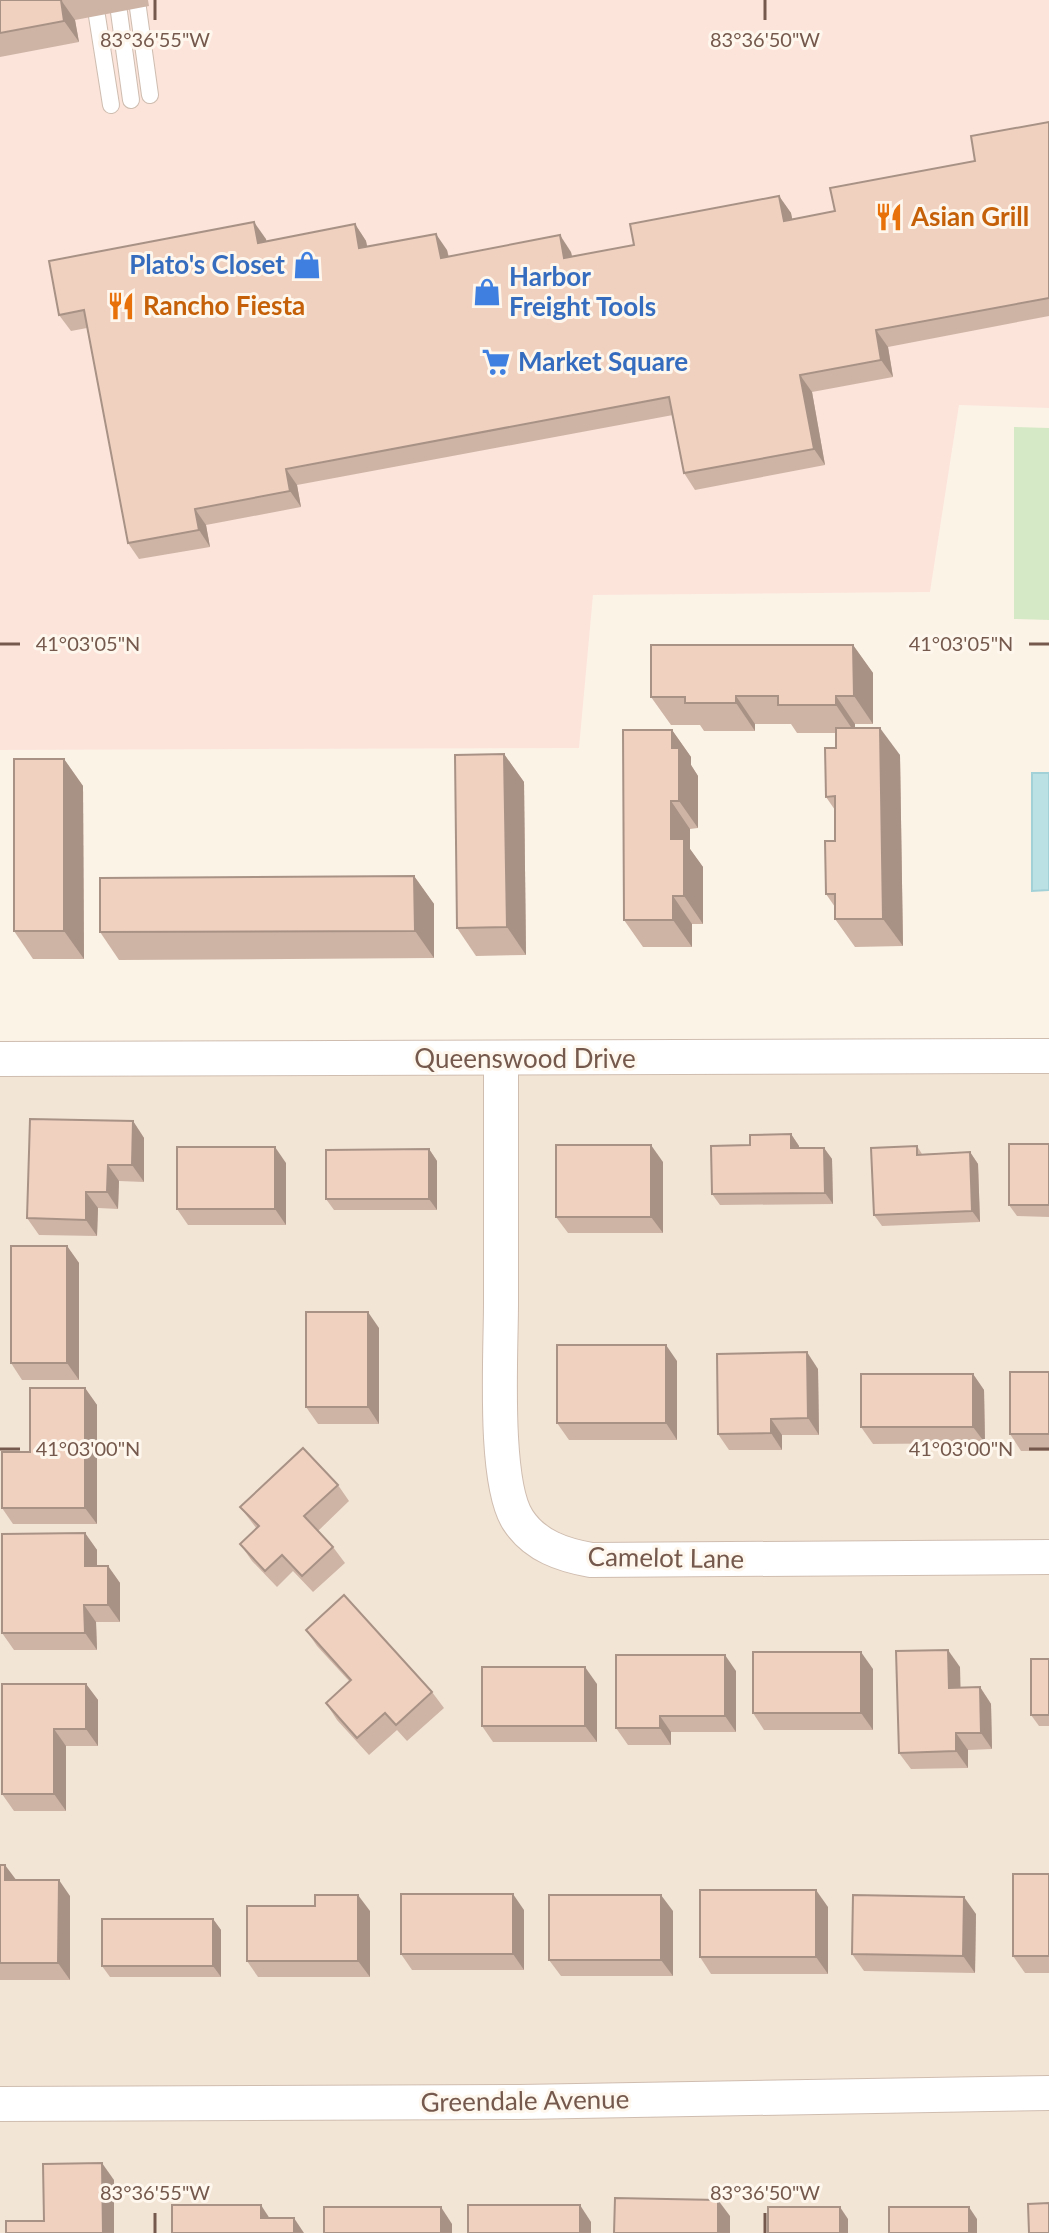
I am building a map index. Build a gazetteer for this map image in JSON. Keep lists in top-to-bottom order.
{
  "streets": {
    "street": ["Queenswood Drive", "Camelot Lane", "Greendale Avenue"]
  },
  "crossings": [
    ["Queenswood Drive", "Camelot Lane"]
  ],
  "places": {
    "restaurant": ["Asian Grill", "Rancho Fiesta"],
    "shop": ["Plato's Closet", "Harbor Freight Tools"],
    "supermarket": ["Market Square"]
  },
  "coordinates": [
    "83°36'55\"W",
    "83°36'50\"W",
    "41°03'05\"N",
    "41°03'00\"N"
  ]
}
